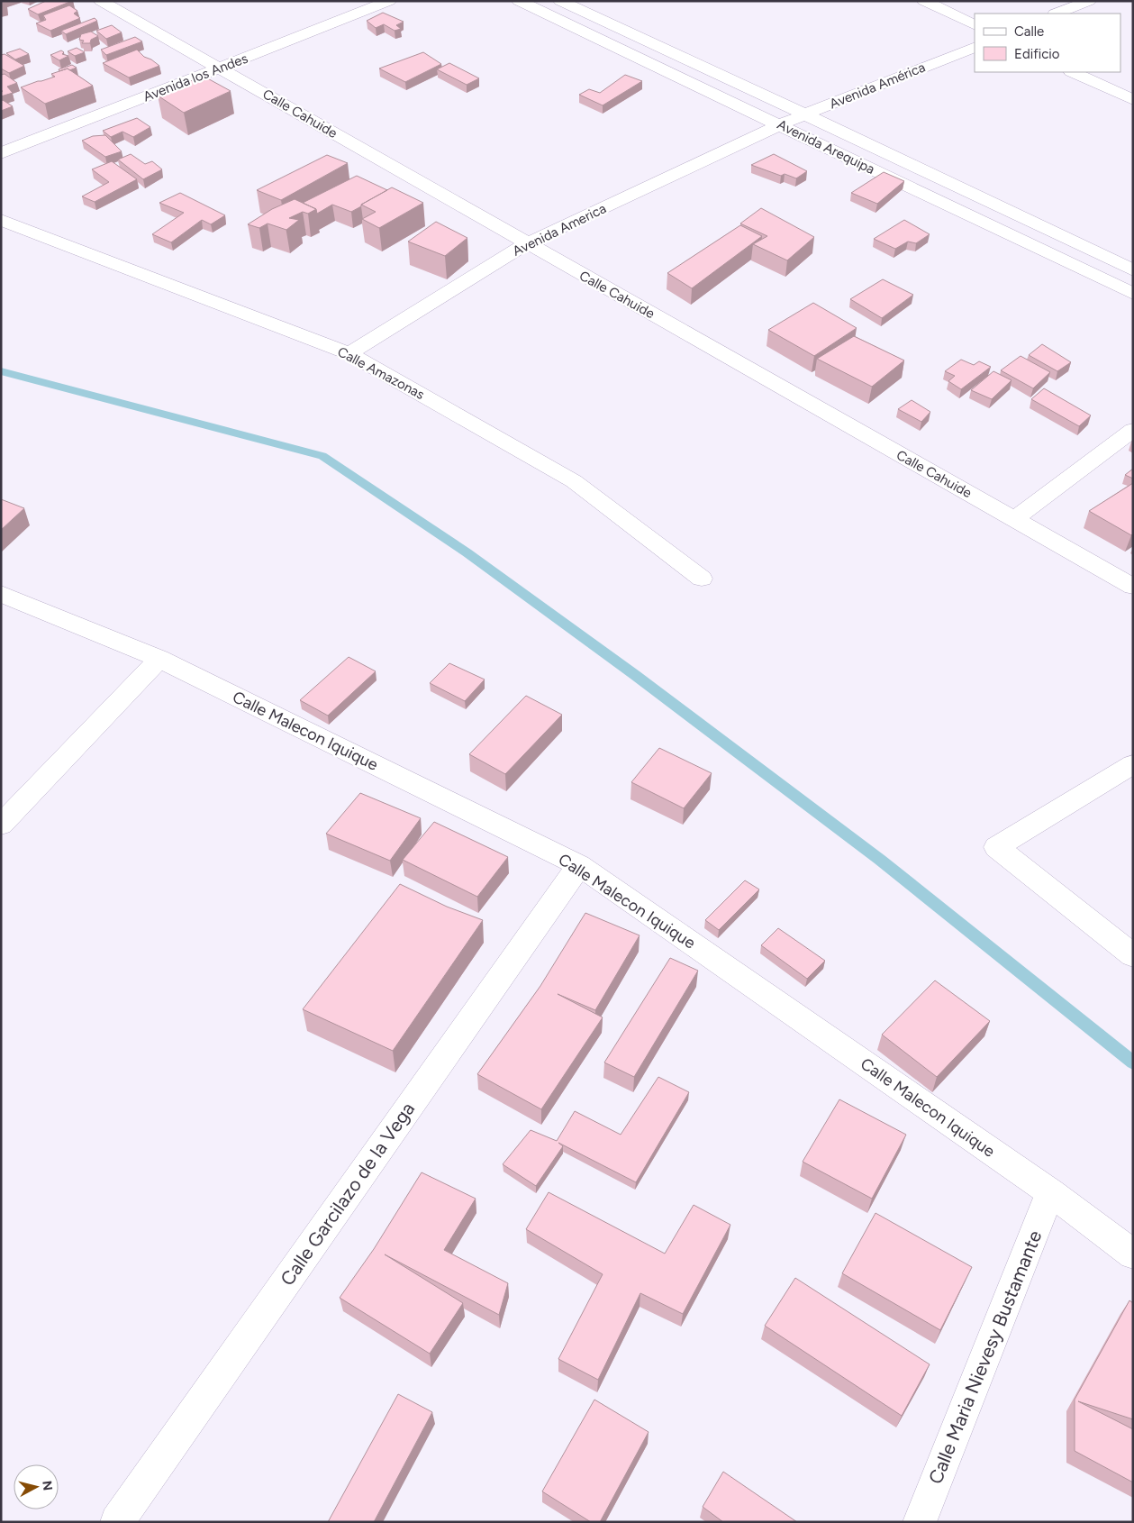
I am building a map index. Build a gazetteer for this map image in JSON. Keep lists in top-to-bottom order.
{
  "streets": {
    "street": [
      "Avenida los Andes",
      "Avenida América",
      "Calle Cahuide",
      "Avenida Arequipa",
      "Avenida America",
      "Calle Amazonas",
      "Calle Malecon Iquique",
      "Calle Garcilazo de la Vega",
      "Calle Maria Nievesy Bustamante"
    ]
  },
  "crossings": [
    ["Avenida los Andes", "Calle Cahuide"],
    ["Avenida América", "Avenida Arequipa"],
    ["Avenida América", "Avenida America"],
    ["Calle Cahuide", "Avenida America"],
    ["Avenida Arequipa", "Avenida America"],
    ["Avenida America", "Calle Amazonas"],
    ["Calle Malecon Iquique", "Calle Garcilazo de la Vega"],
    ["Calle Malecon Iquique", "Calle Maria Nievesy Bustamante"]
  ],
  "legend": ["Calle", "Edificio"],
  "north": "right"
}
